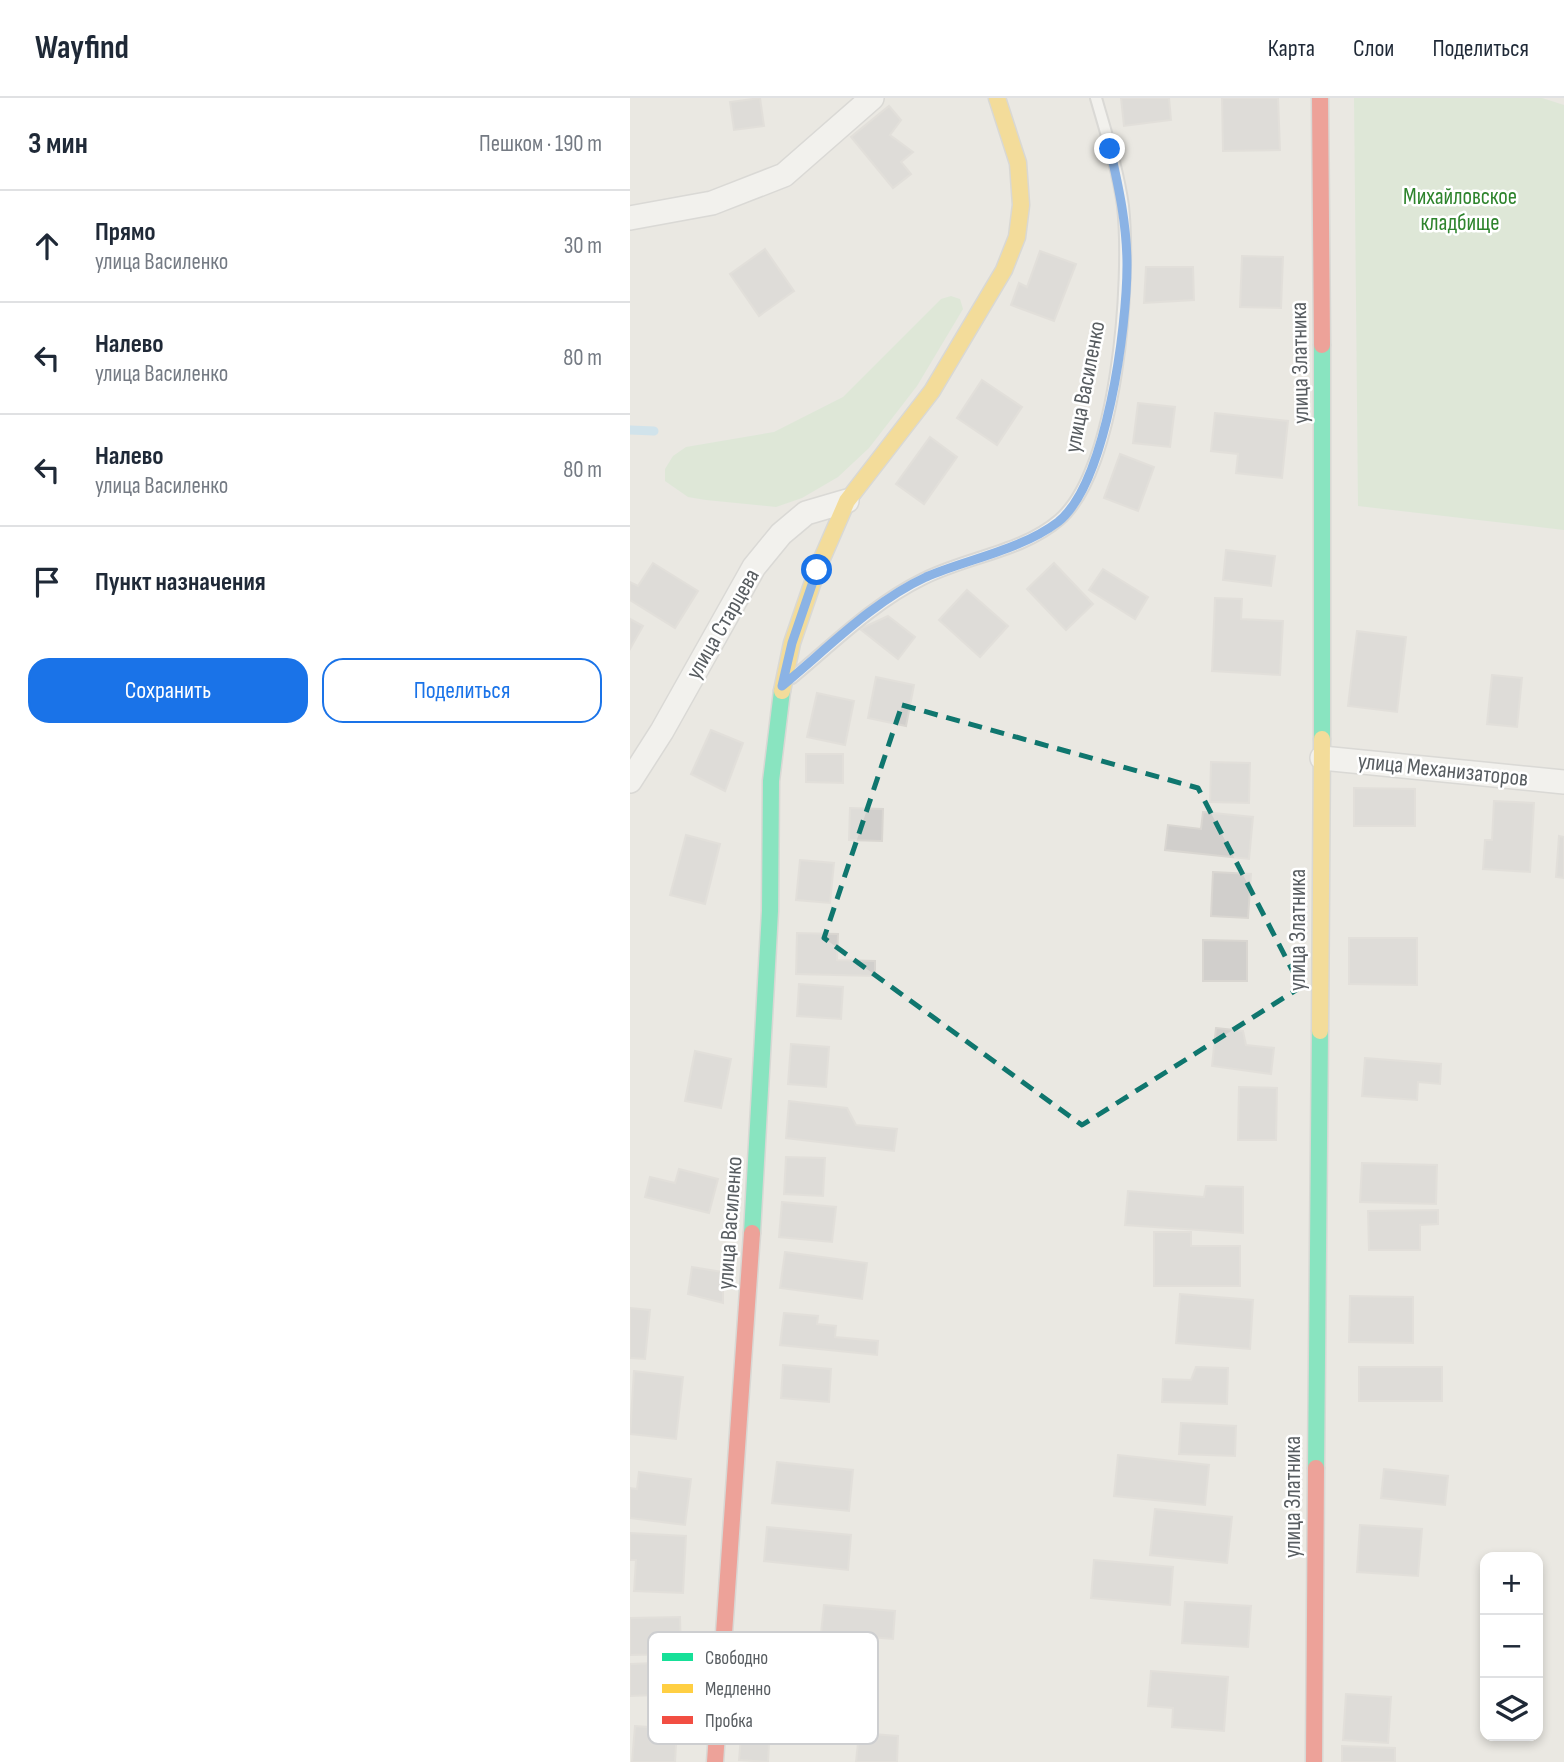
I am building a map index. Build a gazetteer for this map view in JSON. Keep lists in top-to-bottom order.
{
  "streets": {
    "street": [
      "улица Златника",
      "улица Василенко",
      "улица Старцева",
      "улица Механизаторов"
    ]
  },
  "crossings": [
    ["улица Златника", "улица Механизаторов"],
    ["улица Василенко", "улица Старцева"]
  ],
  "parks": ["Михайловское кладбище"],
  "legend": ["Свободно", "Медленно", "Пробка"],
  "page": {
    "header": "Wayfind",
    "nav": ["Карта", "Слои", "Поделиться"],
    "heading": ["3 мин", "Пешком · 190 m"],
    "list": [
      ["Прямо", "улица Василенко", "30 m"],
      ["Налево", "улица Василенко", "80 m"],
      ["Налево", "улица Василенко", "80 m"],
      "Пункт назначения"
    ],
    "buttons": ["Сохранить", "Поделиться"],
    "map_buttons": ["+", "−"]
  }
}
